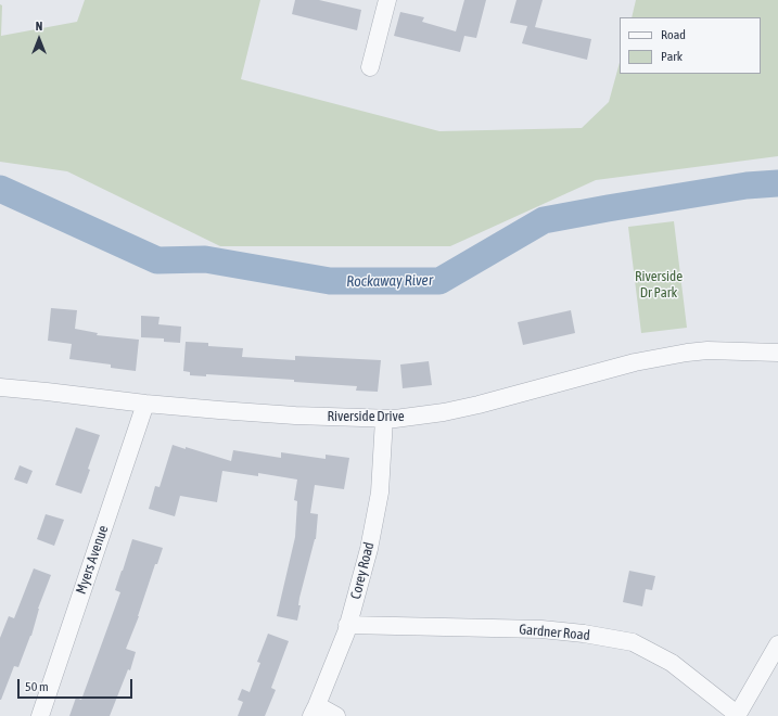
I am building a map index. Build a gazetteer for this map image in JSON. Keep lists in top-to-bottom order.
{
  "streets": {
    "street": [
      "Riverside Drive",
      "Myers Avenue",
      "Corey Road",
      "Gardner Road"
    ]
  },
  "crossings": [
    ["Riverside Drive", "Myers Avenue"],
    ["Riverside Drive", "Corey Road"],
    ["Corey Road", "Gardner Road"]
  ],
  "water": ["Rockaway River"],
  "parks": ["Riverside Dr Park"],
  "legend": ["Road", "Park"],
  "scale_bar": "50 m",
  "north": "top"
}
